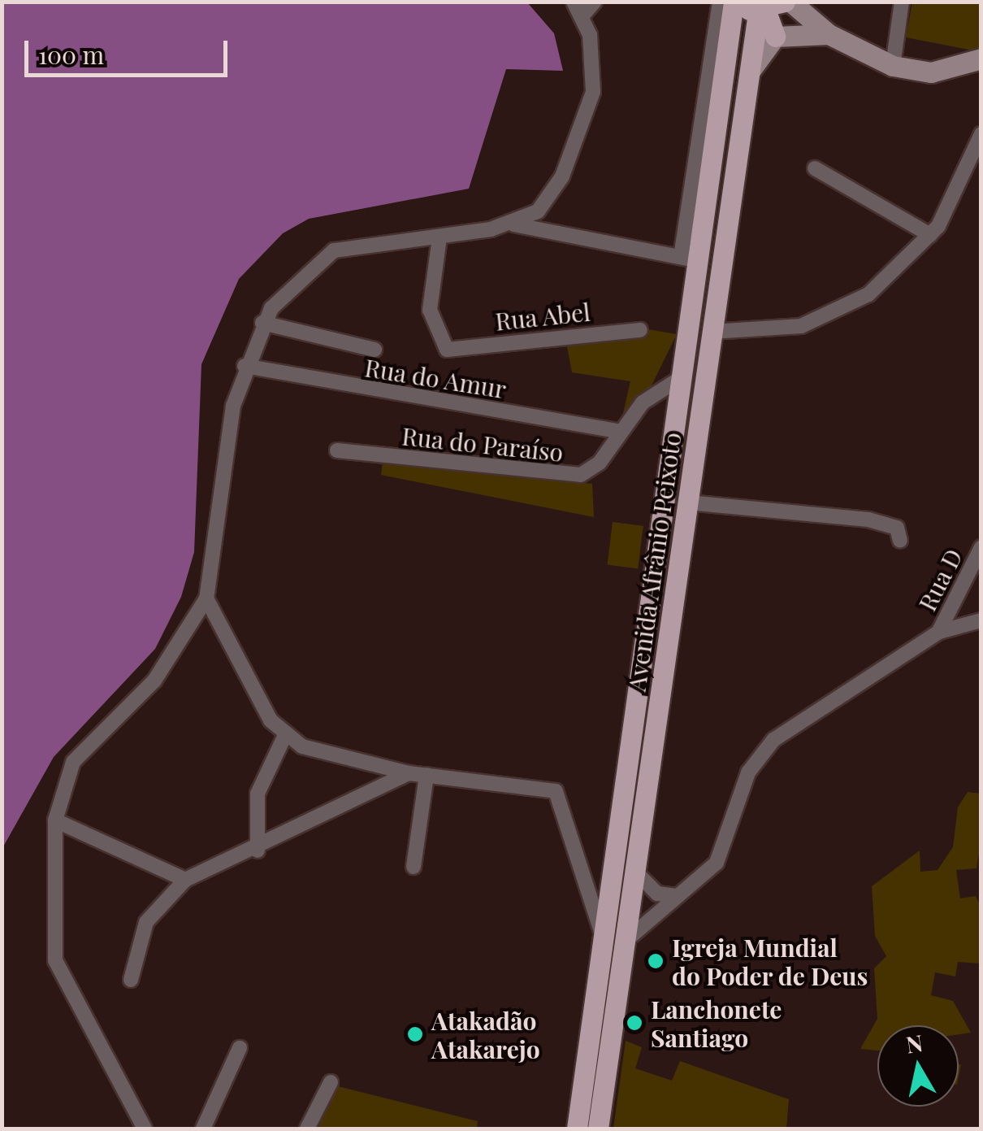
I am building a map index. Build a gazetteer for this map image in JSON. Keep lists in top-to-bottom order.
{
  "streets": {
    "main road": ["Avenida Afrânio Peixoto"],
    "street": [
      "Rua Abel",
      "Rua do Amur",
      "Rua do Paraíso",
      "Rua D"
    ]
  },
  "crossings": [
    ["Rua do Amur", "Rua do Paraíso"],
    ["Rua do Paraíso", "Avenida Afrânio Peixoto"]
  ],
  "places": ["Igreja Mundial do Poder de Deus", "Lanchonete Santiago", "Atakadão Atakarejo"],
  "scale_bar": "100 m",
  "north": "top"
}
